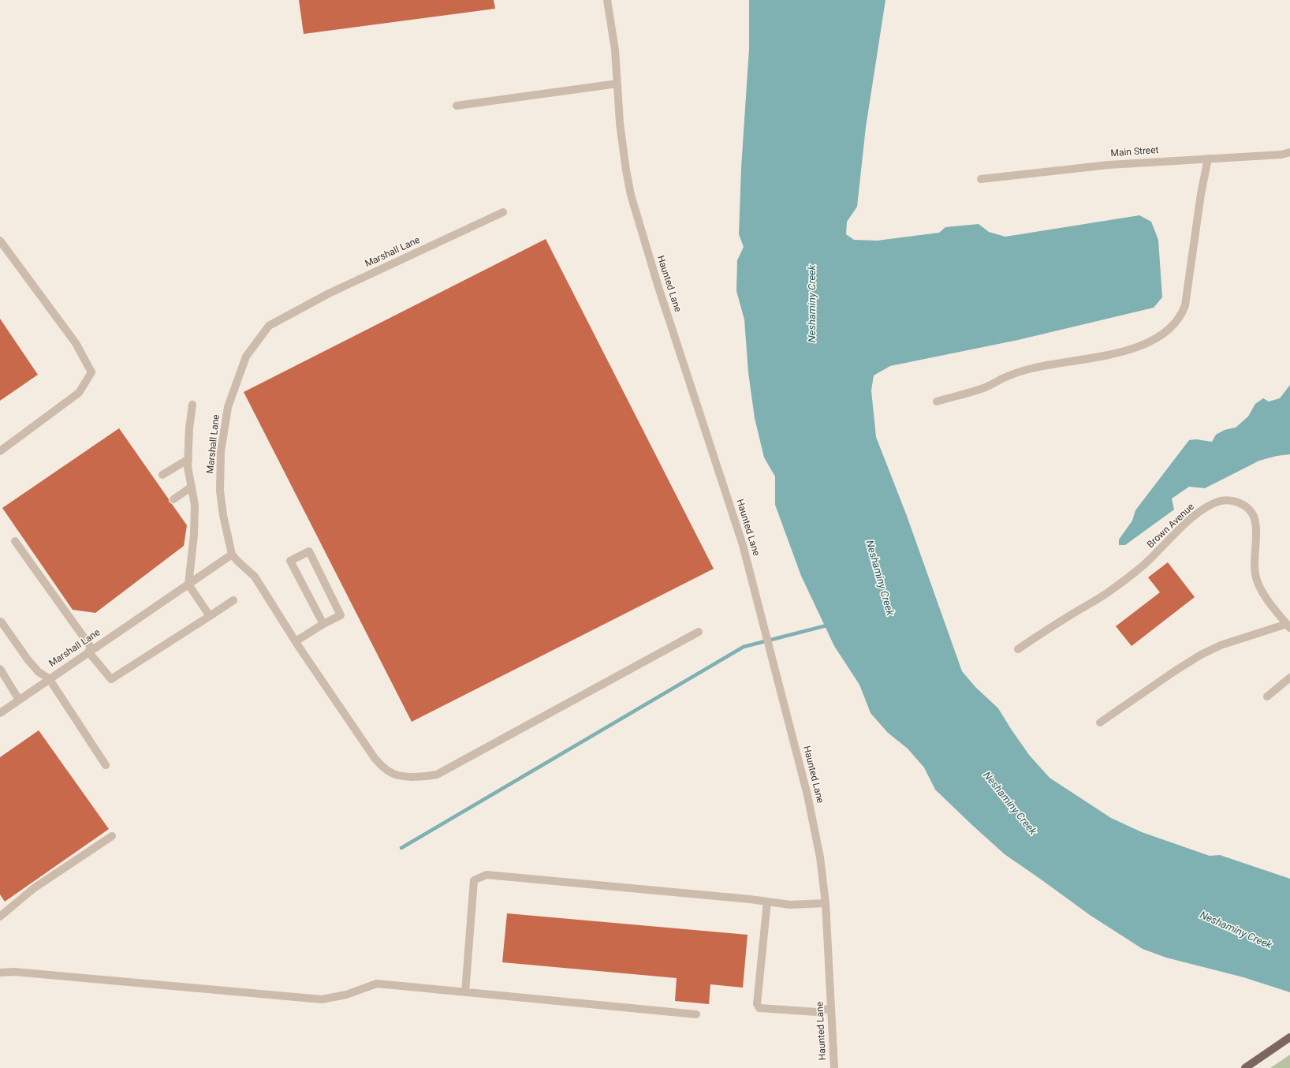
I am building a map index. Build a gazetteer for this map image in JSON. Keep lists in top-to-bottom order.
{
  "streets": {
    "street": [
      "Main Street",
      "Marshall Lane",
      "Haunted Lane",
      "Brown Avenue"
    ]
  },
  "water": ["Neshaminy Creek"]
}
